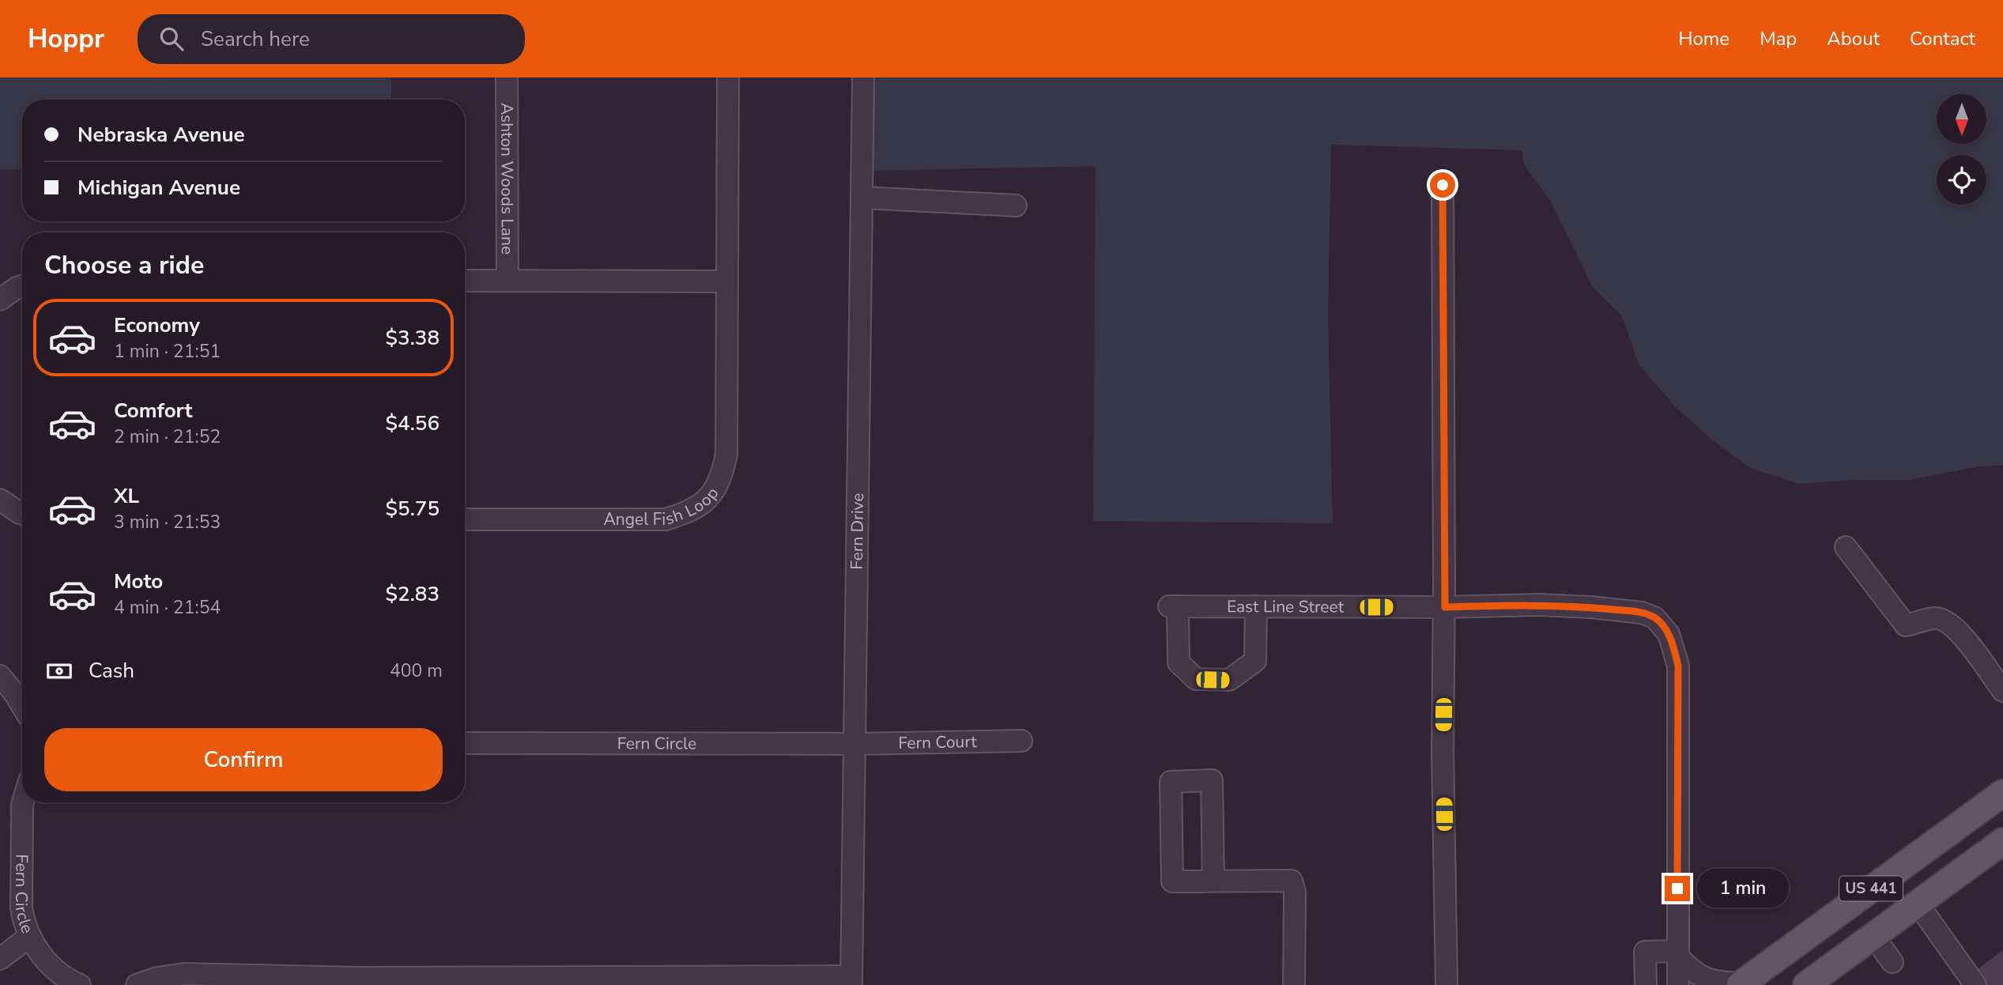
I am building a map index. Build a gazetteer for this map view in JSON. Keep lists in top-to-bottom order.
{
  "streets": {
    "main road": ["US 441"],
    "street": [
      "Ashton Woods Lane",
      "Angel Fish Loop",
      "Fern Drive",
      "East Line Street",
      "Fern Court",
      "Fern Circle"
    ]
  },
  "crossings": [
    ["Fern Drive", "Fern Court"],
    ["Fern Drive", "Fern Circle"],
    ["Fern Court", "Fern Circle"]
  ],
  "north": "bottom",
  "page": {
    "header": "Hoppr",
    "search": "Search here",
    "nav": [
      "Home",
      "Map",
      "About",
      "Contact"
    ],
    "banner": ["Nebraska Avenue", "Michigan Avenue"],
    "heading": "Choose a ride",
    "list": [
      {
        "name": "Economy",
        "note": "1 min · 21:51",
        "value": "$3.38"
      },
      {
        "name": "Comfort",
        "note": "2 min · 21:52",
        "value": "$4.56"
      },
      {
        "name": "XL",
        "note": "3 min · 21:53",
        "value": "$5.75"
      },
      {
        "name": "Moto",
        "note": "4 min · 21:54",
        "value": "$2.83"
      }
    ],
    "pay": ["Cash", "400 m"],
    "buttons": "Confirm",
    "bubble": "1 min"
  }
}
